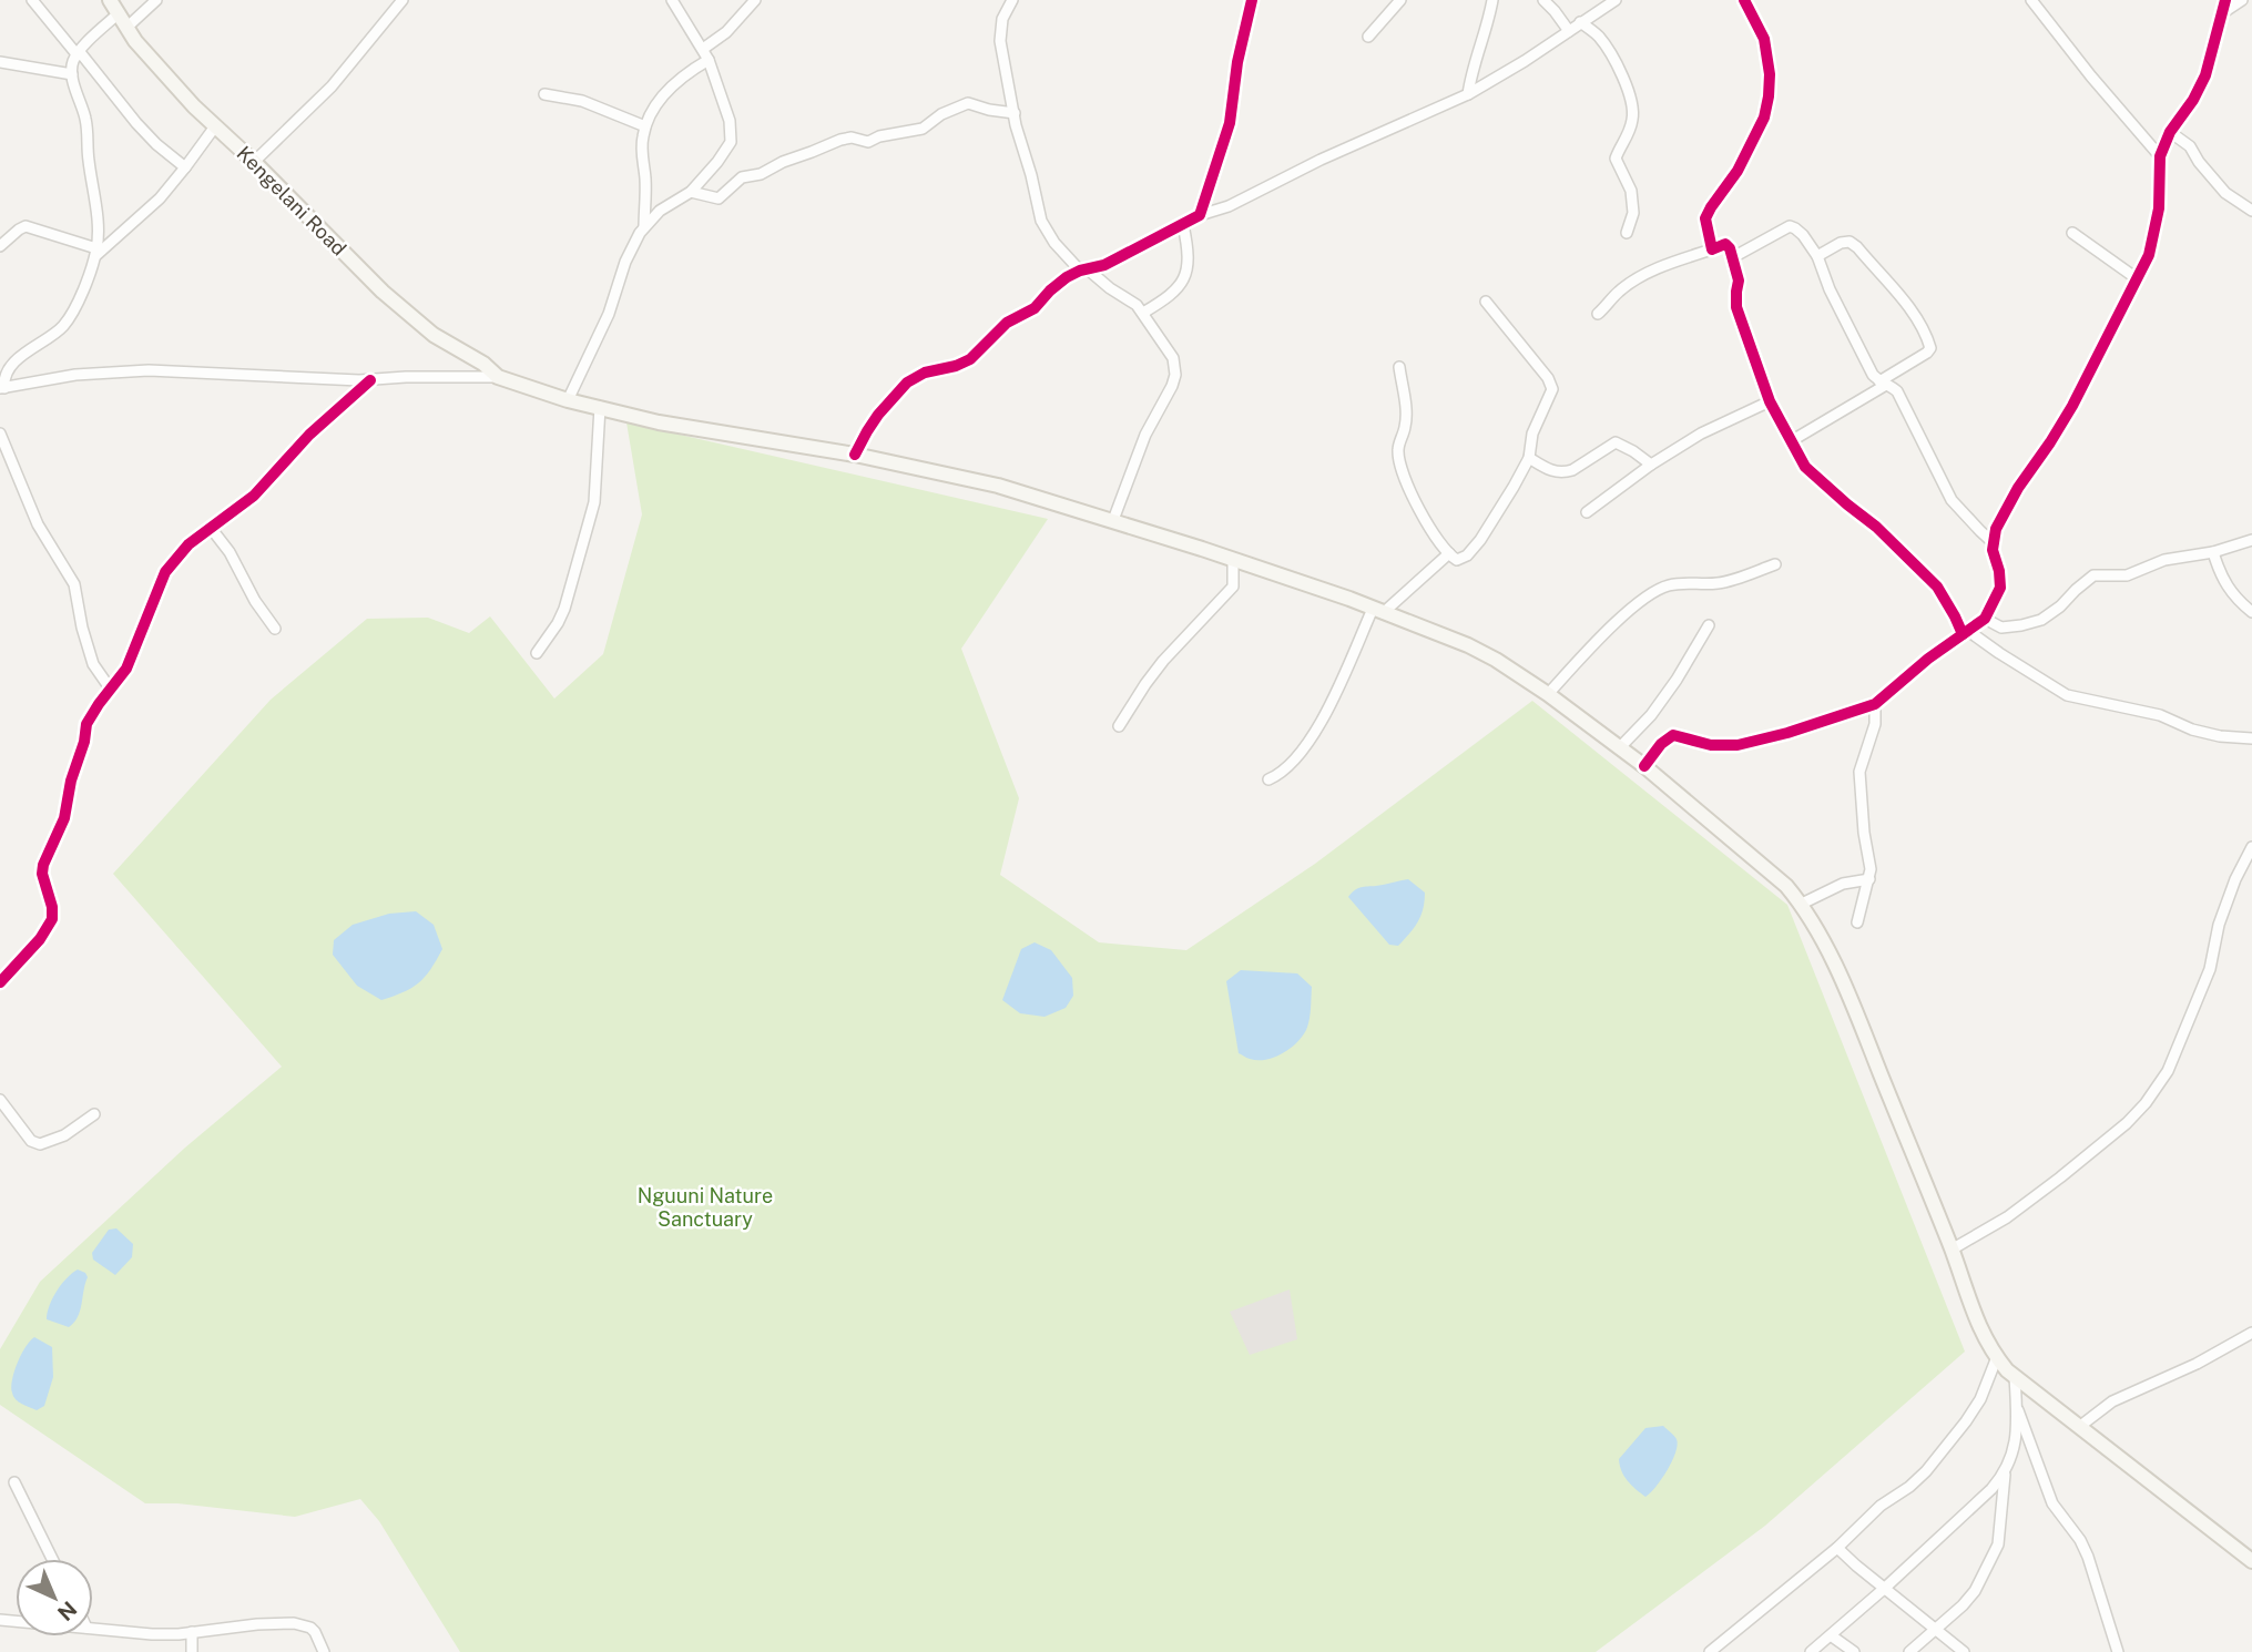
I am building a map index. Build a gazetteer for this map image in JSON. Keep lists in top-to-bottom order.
{
  "streets": {
    "main road": ["Kengelani Road"]
  },
  "parks": ["Nguuni Nature Sanctuary"],
  "north": "bottom right"
}
